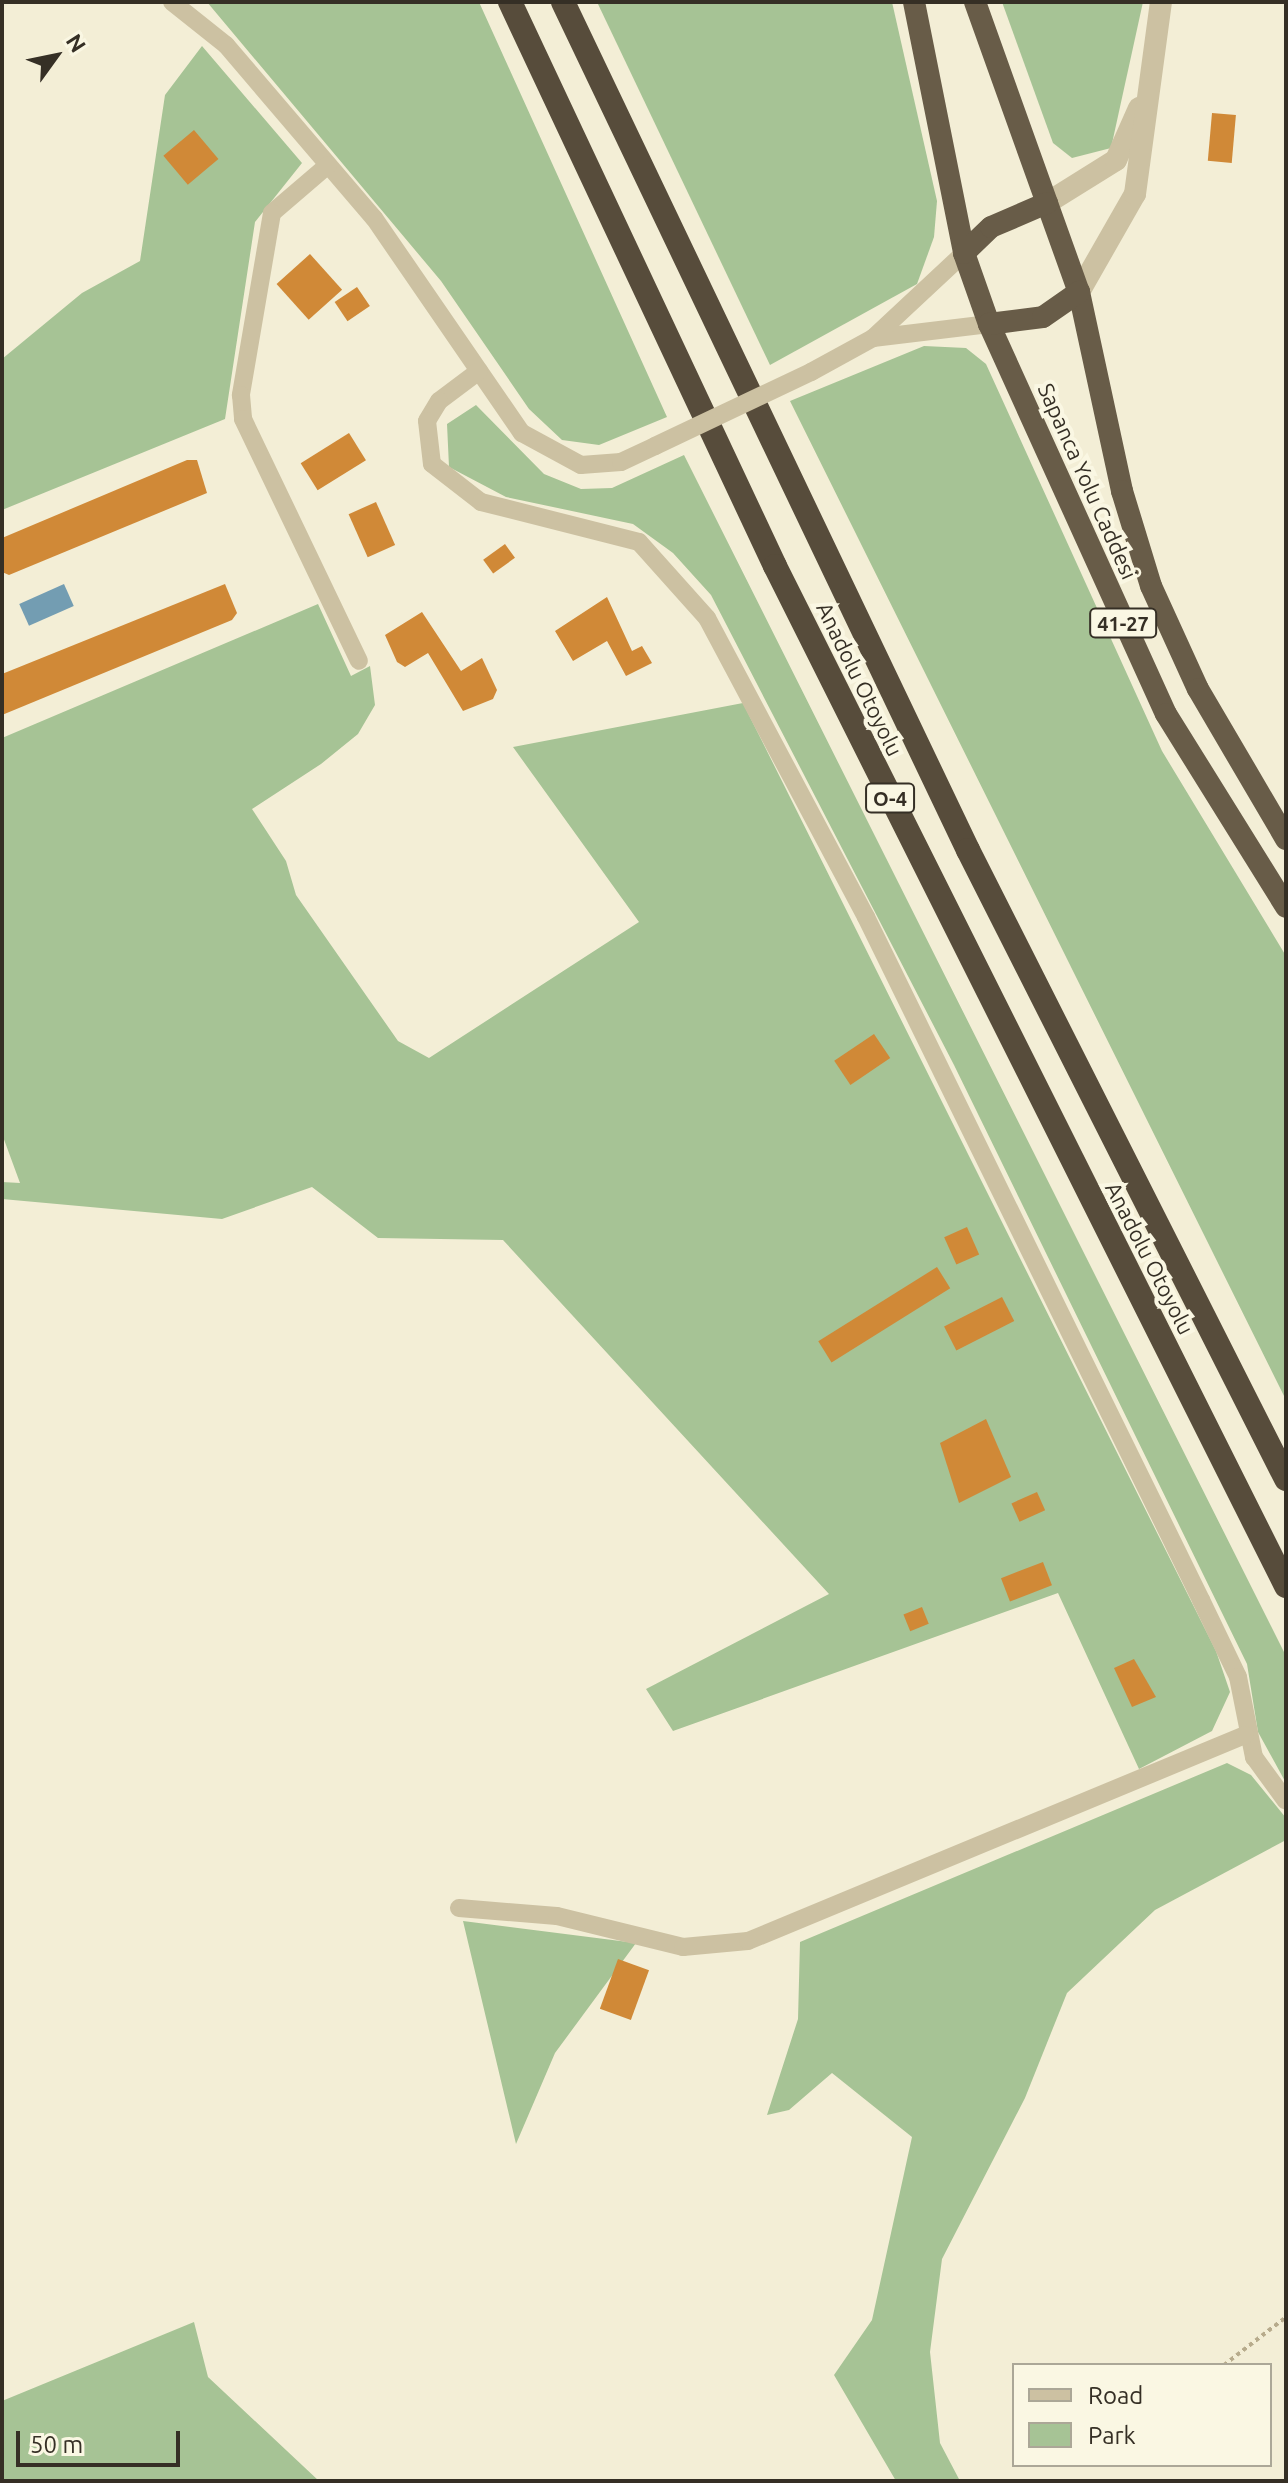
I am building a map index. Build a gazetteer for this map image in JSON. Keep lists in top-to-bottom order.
{
  "streets": {
    "highway": [
      "Sapanca Yolu Caddesi",
      "41-27",
      "Anadolu Otoyolu",
      "O-4"
    ]
  },
  "legend": ["Road", "Park"],
  "scale_bar": "50 m",
  "north": "top right"
}
